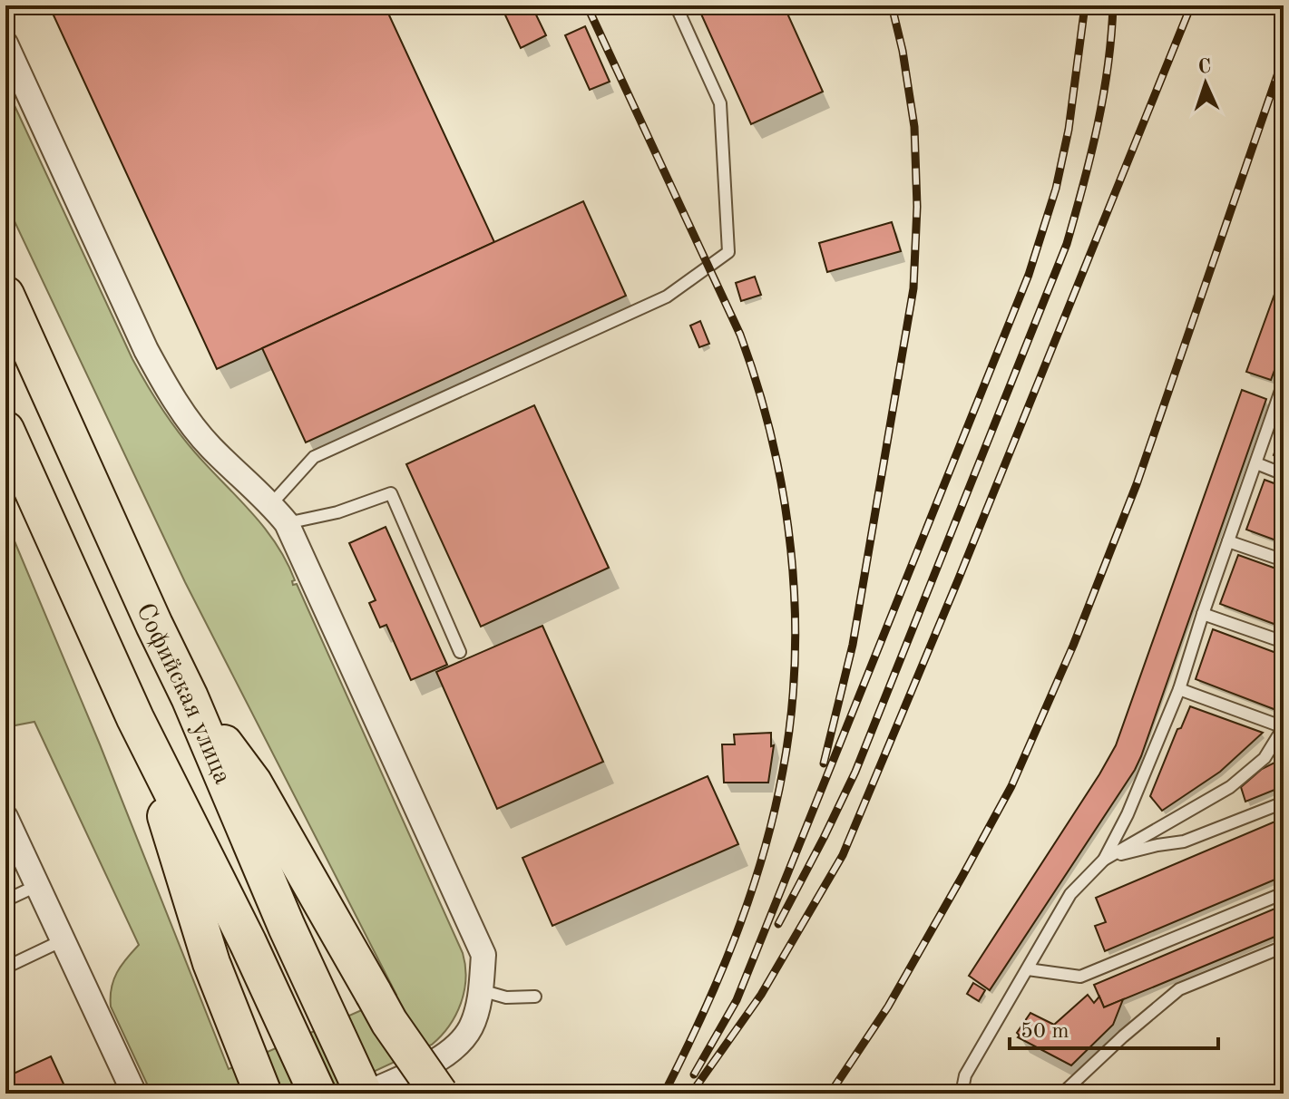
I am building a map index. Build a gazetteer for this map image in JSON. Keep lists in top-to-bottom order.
{
  "streets": {
    "main road": ["Софийская улица"]
  },
  "scale_bar": "50 m",
  "north": "top"
}
